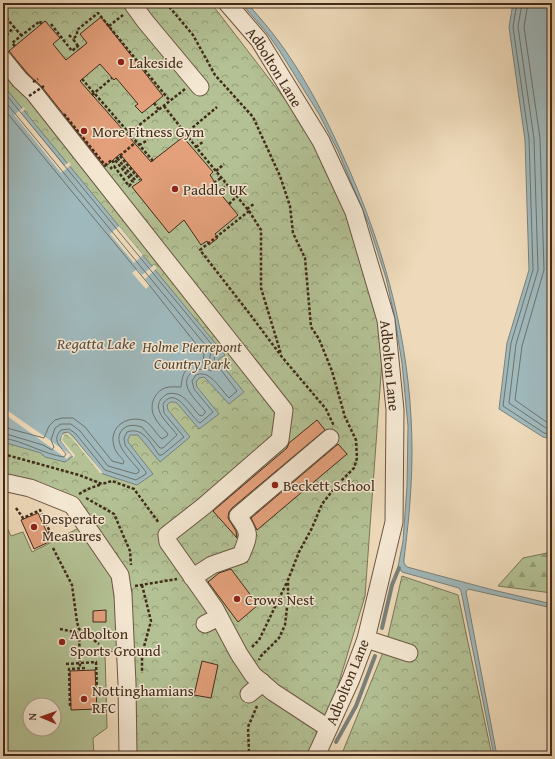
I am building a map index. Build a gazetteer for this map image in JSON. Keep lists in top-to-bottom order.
{
  "streets": {
    "street": ["Adbolton Lane"]
  },
  "water": ["Regatta Lake"],
  "parks": ["Holme Pierrepont Country Park"],
  "places": [
    "Lakeside",
    "More Fitness Gym",
    "Paddle UK",
    "Beckett School",
    "Desperate Measures",
    "Crows Nest",
    "Adbolton Sports Ground",
    "Nottinghamians RFC"
  ],
  "north": "left"
}
